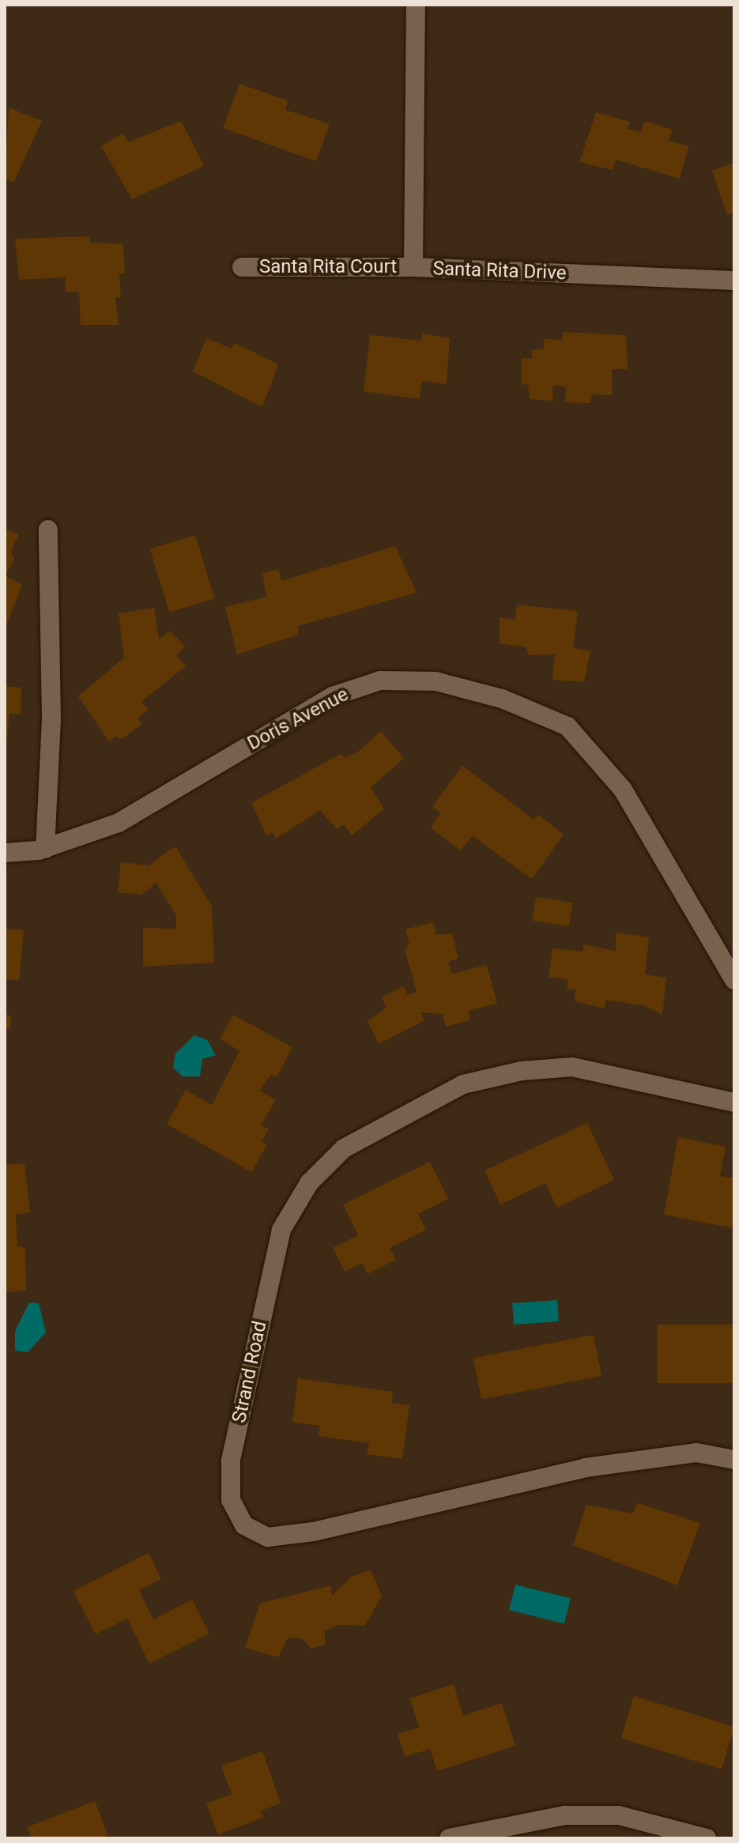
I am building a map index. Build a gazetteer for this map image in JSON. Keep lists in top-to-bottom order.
{
  "streets": {
    "street": [
      "Santa Rita Court",
      "Santa Rita Drive",
      "Doris Avenue",
      "Strand Road"
    ]
  },
  "crossings": [
    ["Santa Rita Court", "Santa Rita Drive"]
  ]
}
